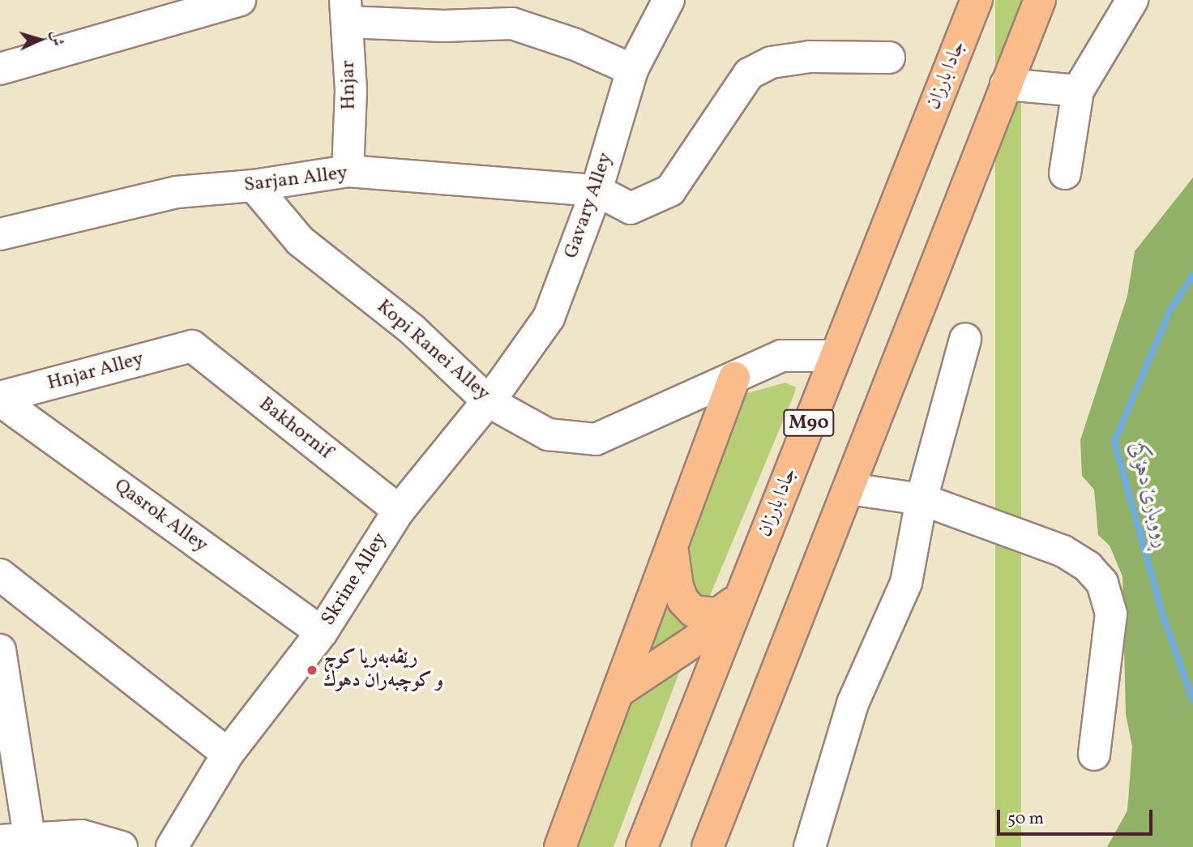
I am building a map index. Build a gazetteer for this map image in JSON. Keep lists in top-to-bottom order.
{
  "streets": {
    "main road": ["جادا بارزان", "M90"],
    "street": [
      "Hnjar",
      "Sarjan Alley",
      "Gavary Alley",
      "Kopi Ranei Alley",
      "Hnjar Alley",
      "Bakhornif",
      "Qasrok Alley",
      "Skrine Alley"
    ]
  },
  "crossings": [
    ["جادا بارزان", "Kopi Ranei Alley"],
    ["Hnjar", "Sarjan Alley"],
    ["Sarjan Alley", "Gavary Alley"],
    ["Sarjan Alley", "Kopi Ranei Alley"],
    ["Gavary Alley", "Kopi Ranei Alley"],
    ["Gavary Alley", "Skrine Alley"],
    ["Kopi Ranei Alley", "Skrine Alley"],
    ["Hnjar Alley", "Bakhornif"],
    ["Hnjar Alley", "Qasrok Alley"],
    ["Bakhornif", "Skrine Alley"],
    ["Qasrok Alley", "Skrine Alley"]
  ],
  "water": ["ڕووبارێ دهۆكێ"],
  "places": ["رێڤه‌به‌ریا كوچ و كوچبه‌ران دهوك"],
  "scale_bar": "50 m",
  "north": "right"
}
